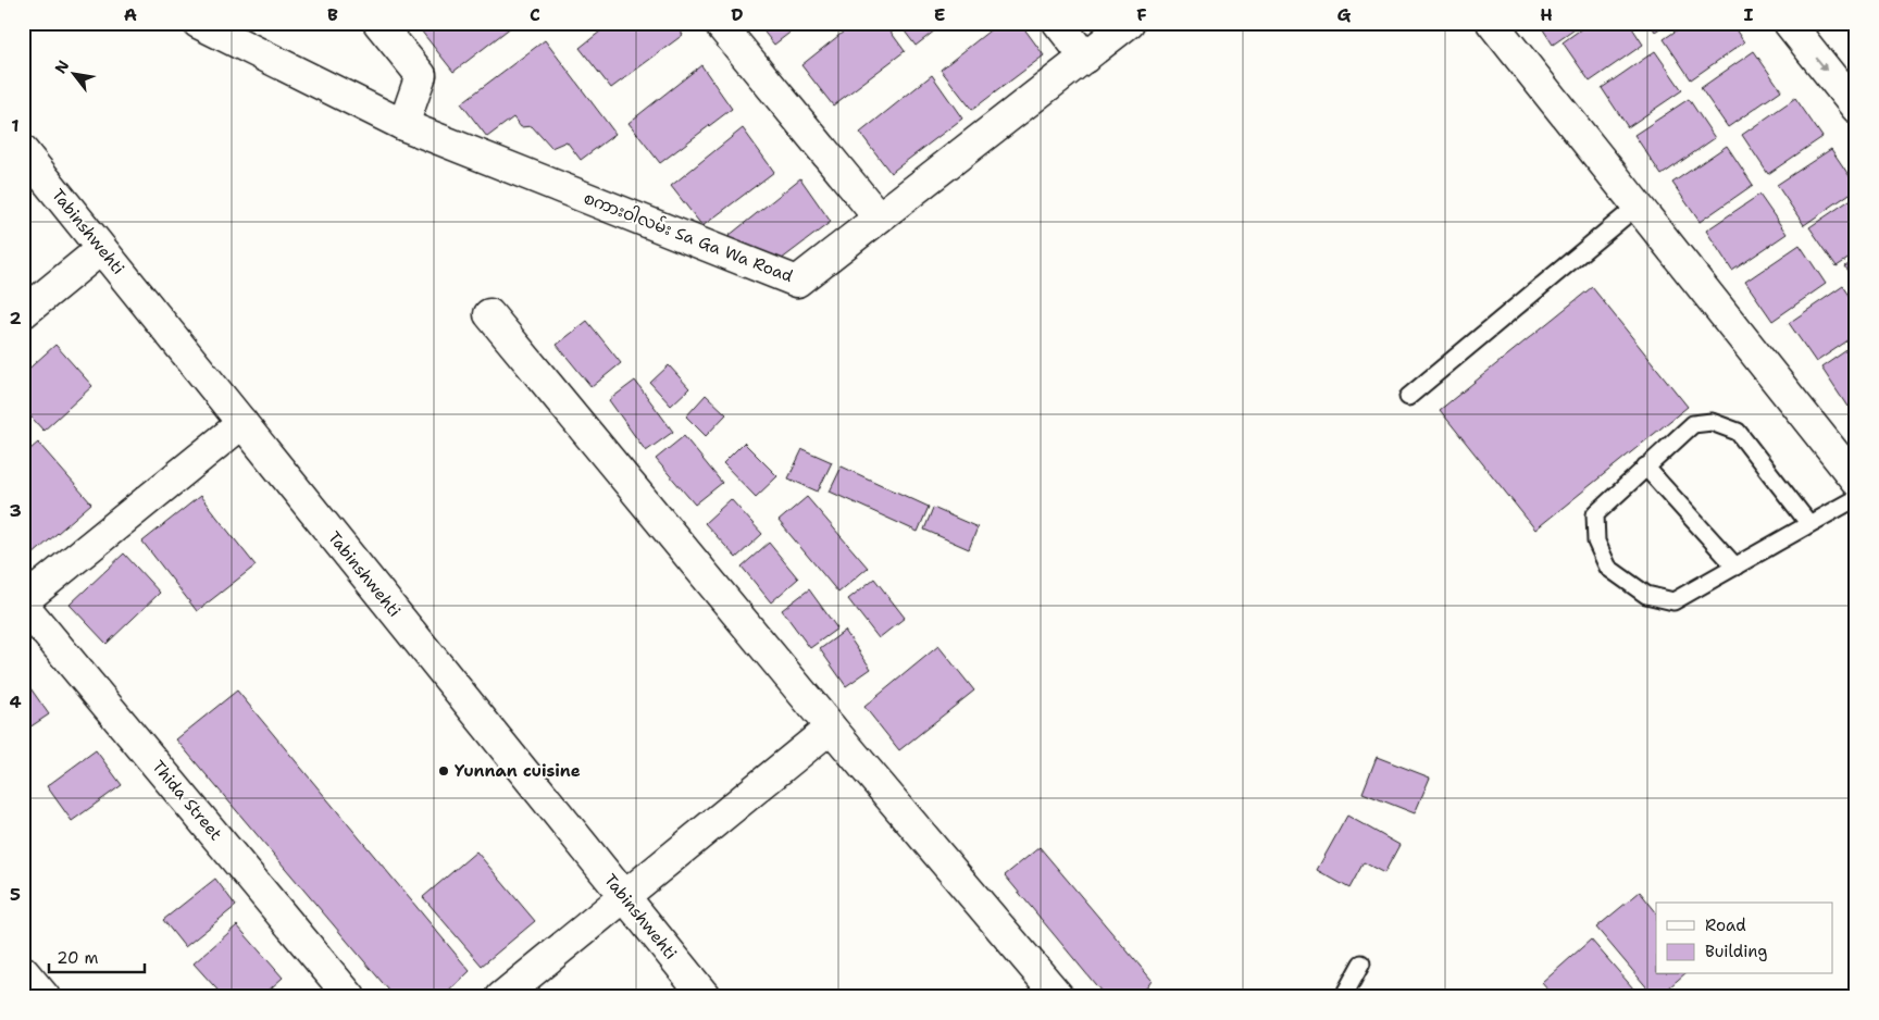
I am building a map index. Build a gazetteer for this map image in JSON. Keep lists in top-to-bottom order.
{
  "streets": {
    "street": ["Tabinshwehti", "စကားဝါလမ်း Sa Ga Wa Road", "Thida Street"]
  },
  "places": ["Yunnan cuisine"],
  "legend": ["Road", "Building"],
  "scale_bar": "20 m",
  "north": "top left",
  "grid": {
    "columns": [
      "A",
      "B",
      "C",
      "D",
      "E",
      "F",
      "G",
      "H",
      "I"
    ],
    "rows": [
      "1",
      "2",
      "3",
      "4",
      "5"
    ]
  }
}
